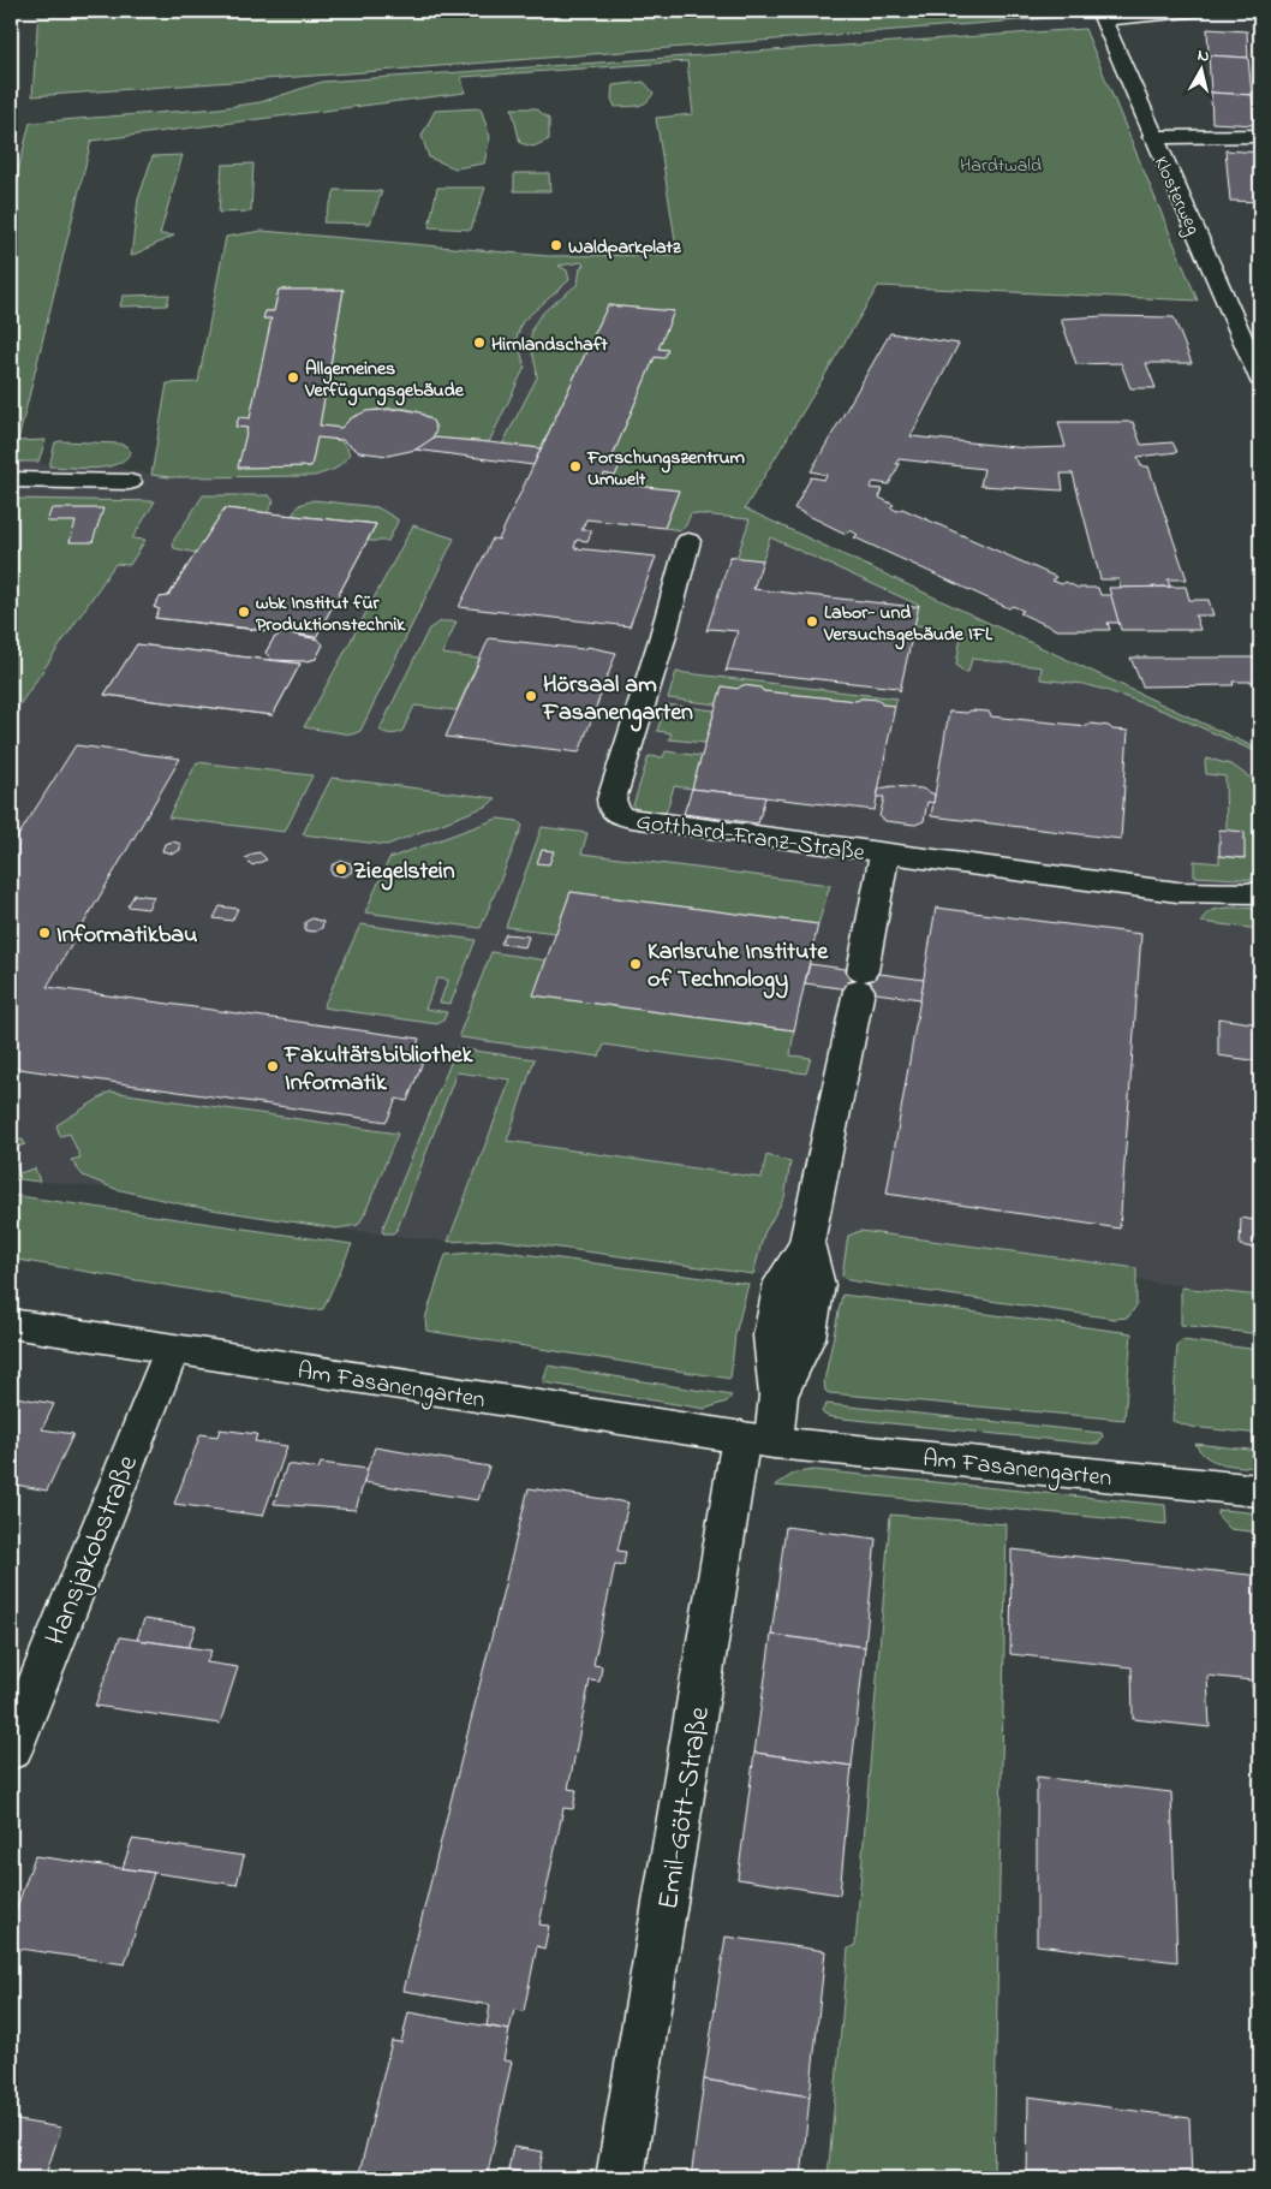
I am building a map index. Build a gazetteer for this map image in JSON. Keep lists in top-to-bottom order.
{
  "streets": {
    "street": [
      "Klosterweg",
      "Gotthard-Franz-Straße",
      "Am Fasanengarten",
      "Hansjakobstraße",
      "Emil-Gött-Straße"
    ]
  },
  "crossings": [
    ["Gotthard-Franz-Straße", "Am Fasanengarten"],
    ["Gotthard-Franz-Straße", "Emil-Gött-Straße"],
    ["Am Fasanengarten", "Hansjakobstraße"],
    ["Am Fasanengarten", "Emil-Gött-Straße"]
  ],
  "parks": ["Hardtwald"],
  "places": [
    "Waldparkplatz",
    "Hirnlandschaft",
    "Allgemeines Verfügungsgebäude",
    "Forschungszentrum Umwelt",
    "wbk Institut für Produktionstechnik",
    "Labor- und Versuchsgebäude IFL",
    "Hörsaal am Fasanengarten",
    "Ziegelstein",
    "Informatikbau",
    "Karlsruhe Institute of Technology",
    "Fakultätsbibliothek Informatik"
  ],
  "north": "top"
}
